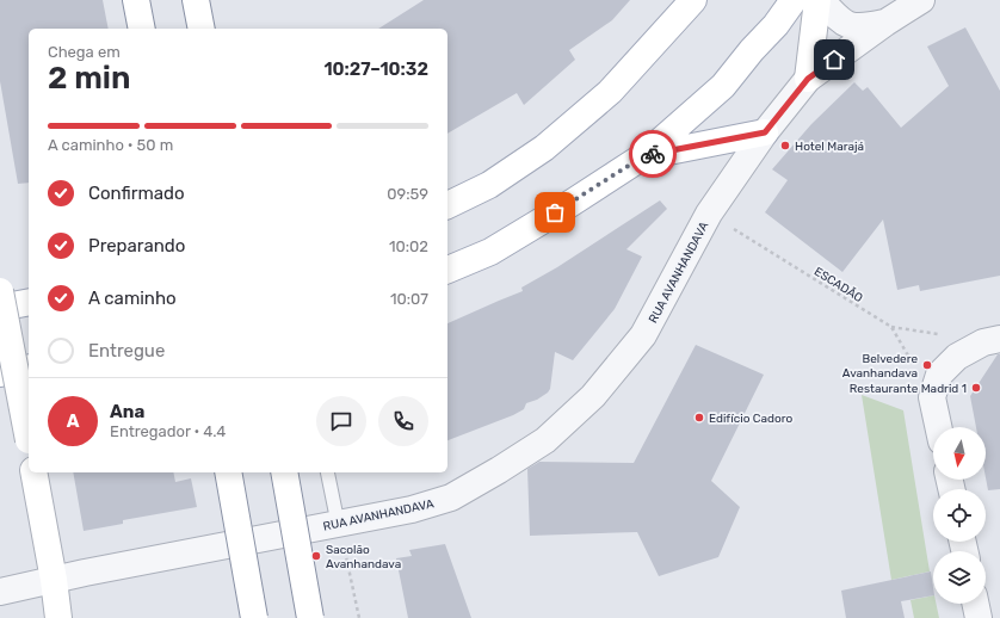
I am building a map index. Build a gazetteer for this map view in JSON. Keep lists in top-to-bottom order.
{
  "streets": {
    "street": ["RUA AVANHANDAVA"],
    "path": ["ESCADÃO"]
  },
  "crossings": [
    ["RUA AVANHANDAVA", "ESCADÃO"]
  ],
  "places": [
    "Hotel Marajá",
    "Belvedere Avanhandava",
    "Restaurante Madrid 1",
    "Edifício Cadoro",
    "Sacolão Avanhandava"
  ],
  "north": "bottom",
  "page": {
    "heading": ["2 min", "Chega em", "10:27–10:32"],
    "panel": ["Ana", "Entregador · 4.4"],
    "bar": "A caminho · 50 m",
    "list": [
      ["Confirmado", "09:59"],
      ["Preparando", "10:02"],
      ["A caminho", "10:07"],
      "Entregue"
    ],
    "round": "A"
  }
}
